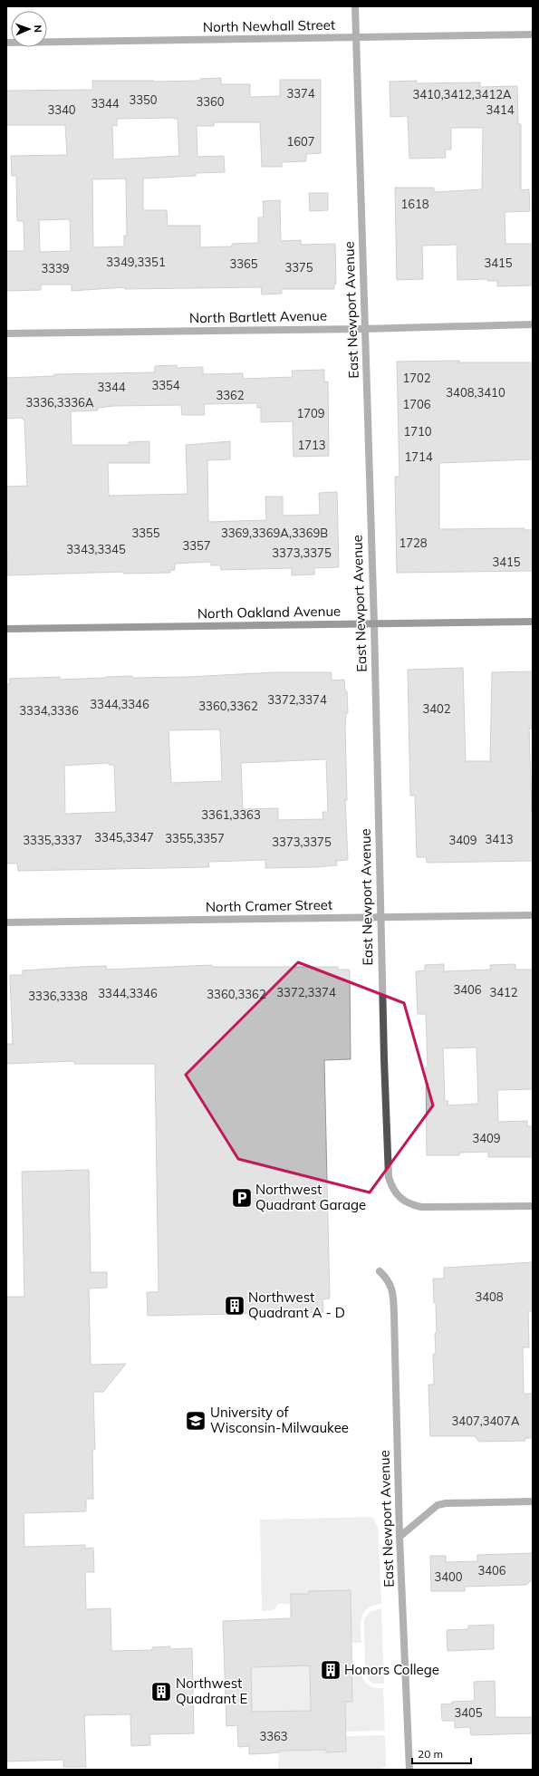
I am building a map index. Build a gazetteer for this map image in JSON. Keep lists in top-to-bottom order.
{
  "streets": {
    "main road": ["North Oakland Avenue"],
    "street": [
      "North Newhall Street",
      "East Newport Avenue",
      "North Bartlett Avenue",
      "North Cramer Street"
    ]
  },
  "crossings": [
    ["North Newhall Street", "East Newport Avenue"],
    ["East Newport Avenue", "North Bartlett Avenue"],
    ["East Newport Avenue", "North Oakland Avenue"],
    ["East Newport Avenue", "North Cramer Street"]
  ],
  "places": {
    "parking": ["Northwest Quadrant Garage"],
    "building": ["Northwest Quadrant A - D", "Honors College", "Northwest Quadrant E"],
    "school or university": ["University of Wisconsin-Milwaukee"]
  },
  "house_numbers": [
    "3374",
    "3410,3412,3412A",
    "3350",
    "3360",
    "3344",
    "3340",
    "3414",
    "1607",
    "1618",
    "3349,3351",
    "3415",
    "3365",
    "3375",
    "3339",
    "1702",
    "3354",
    "3344",
    "3408,3410",
    "3362",
    "3336,3336A",
    "1706",
    "1709",
    "1710",
    "1713",
    "1714",
    "3355",
    "3369,3369A,3369B",
    "1728",
    "3357",
    "3343,3345",
    "3373,3375",
    "3415",
    "3372,3374",
    "3344,3346",
    "3360,3362",
    "3402",
    "3334,3336",
    "3361,3363",
    "3345,3347",
    "3355,3357",
    "3413",
    "3335,3337",
    "3409",
    "3373,3375",
    "3406",
    "3372,3374",
    "3412",
    "3344,3346",
    "3360,3362",
    "3336,3338",
    "3409",
    "3408",
    "3407,3407A",
    "3406",
    "3400",
    "3405",
    "3363"
  ],
  "scale_bar": "20 m",
  "north": "right"
}
